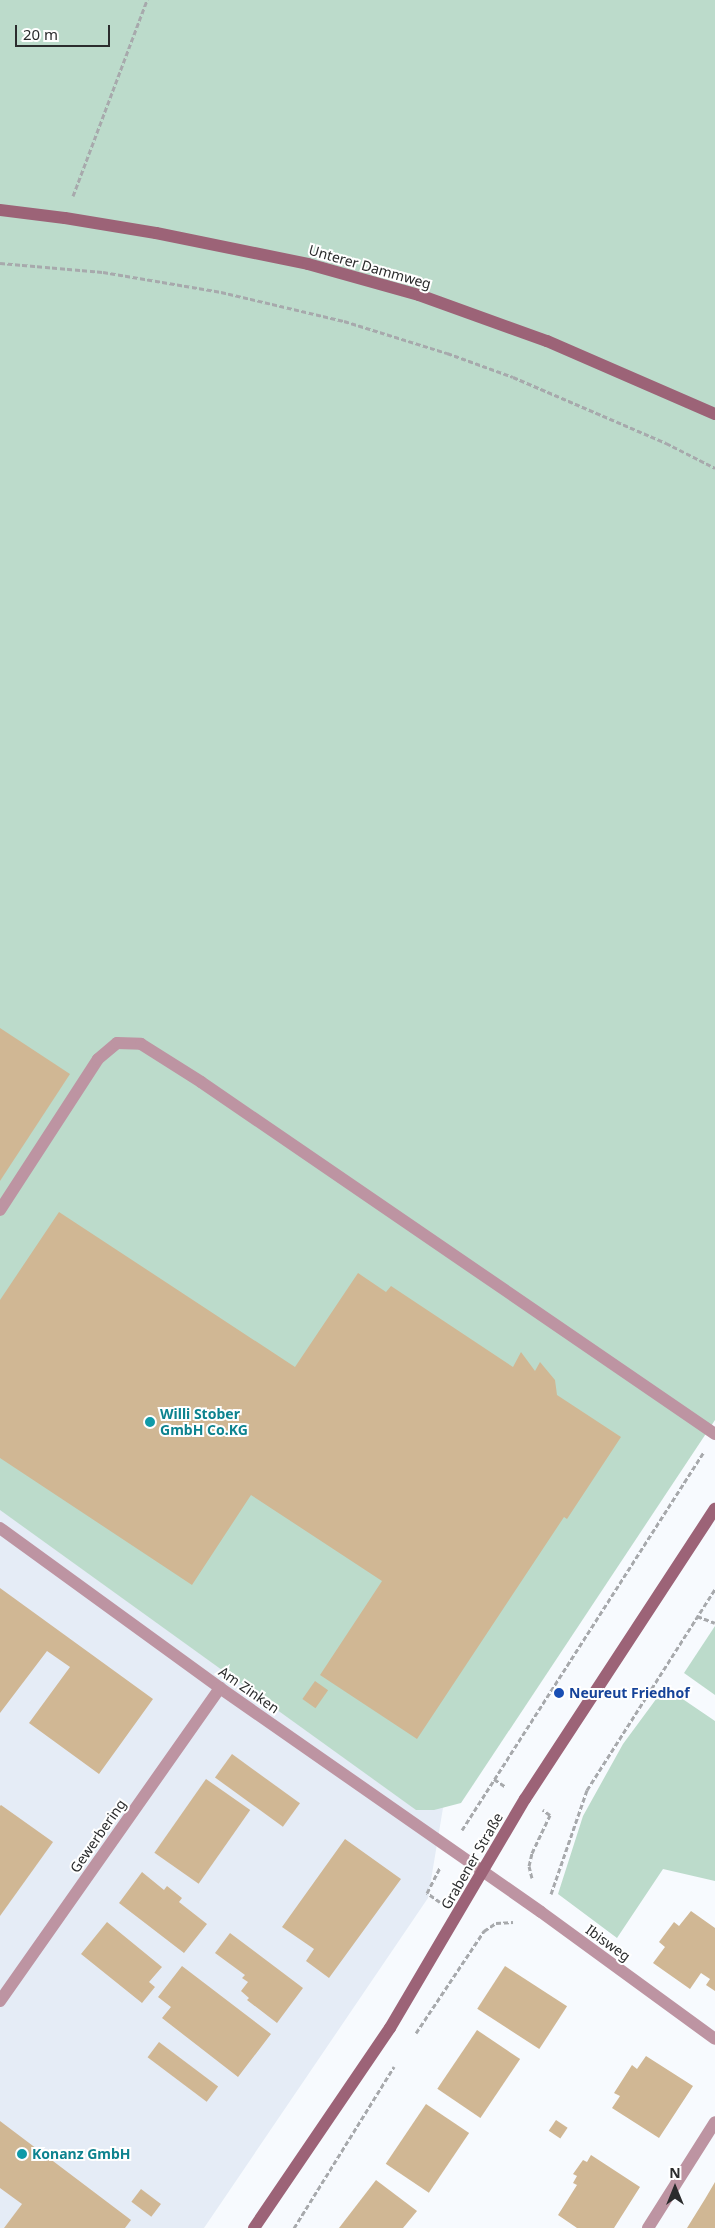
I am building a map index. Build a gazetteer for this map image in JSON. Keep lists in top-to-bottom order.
{
  "streets": {
    "street": [
      "Unterer Dammweg",
      "Am Zinken",
      "Gewerbering",
      "Grabener Straße",
      "Ibisweg"
    ]
  },
  "crossings": [
    ["Am Zinken", "Gewerbering"],
    ["Am Zinken", "Grabener Straße"],
    ["Am Zinken", "Ibisweg"],
    ["Grabener Straße", "Ibisweg"]
  ],
  "places": ["Willi Stober GmbH Co.KG", "Neureut Friedhof", "Konanz GmbH"],
  "scale_bar": "20 m",
  "north": "top"
}
